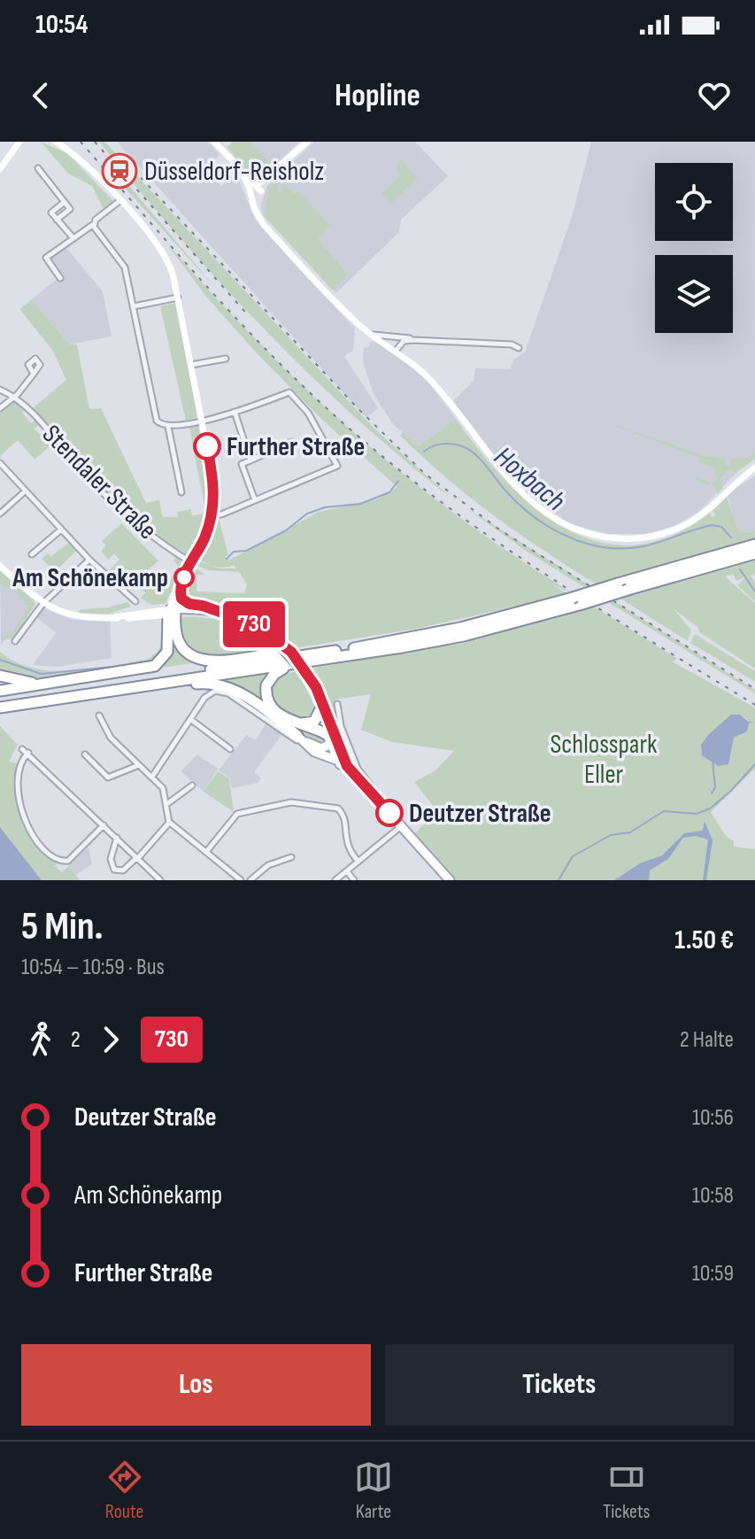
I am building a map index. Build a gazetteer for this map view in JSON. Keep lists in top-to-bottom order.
{
  "streets": {
    "street": ["Stendaler Straße"]
  },
  "water": ["Hoxbach"],
  "parks": ["Schlosspark Eller"],
  "places": {
    "station": ["Düsseldorf-Reisholz"],
    "other": ["Further Straße", "Am Schönekamp", "Deutzer Straße"]
  },
  "lines": ["bus line 730"],
  "page": {
    "status": "10:54",
    "header": "Hopline",
    "on_map": "730",
    "heading": ["5 Min.", "10:54 – 10:59 · Bus", "1.50 €"],
    "legs": ["2", "730", "2 Halte"],
    "list": [
      {
        "name": "Deutzer Straße",
        "value": "10:56"
      },
      {
        "name": "Am Schönekamp",
        "value": "10:58"
      },
      {
        "name": "Further Straße",
        "value": "10:59"
      }
    ],
    "buttons": ["Los", "Tickets"],
    "tabs": ["Route", "Karte", "Tickets"]
  }
}
